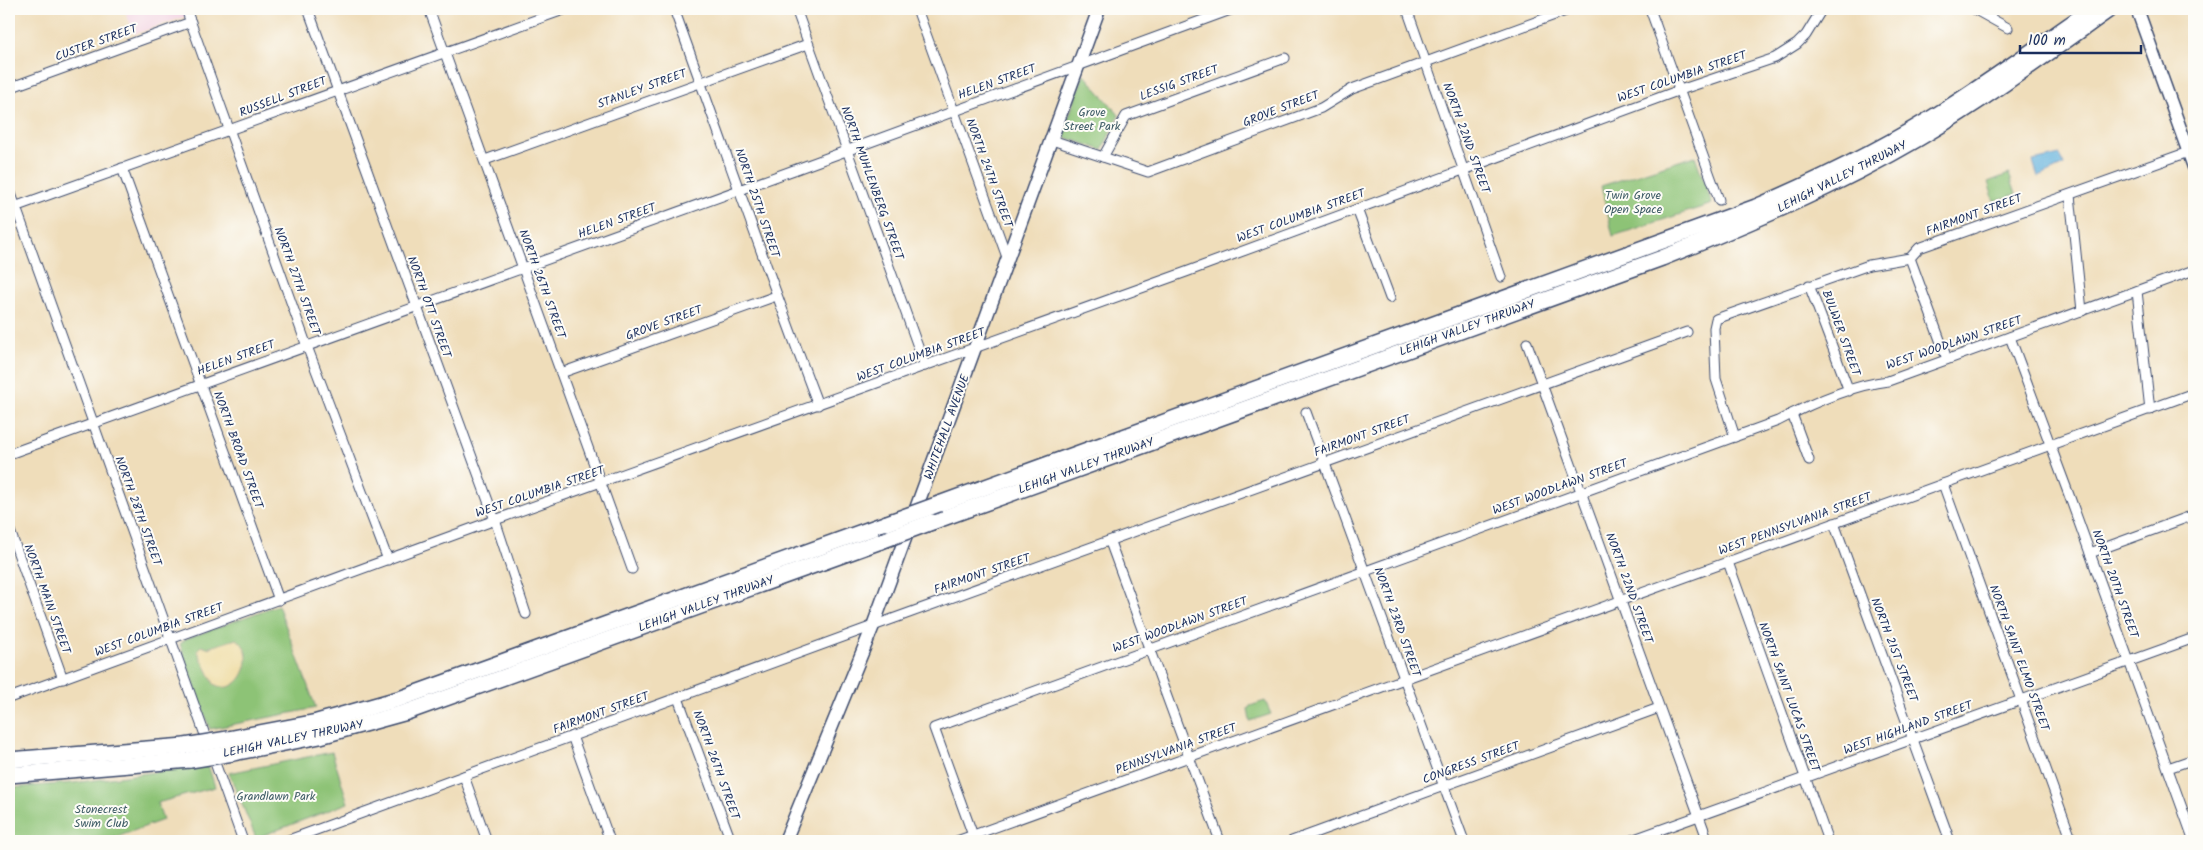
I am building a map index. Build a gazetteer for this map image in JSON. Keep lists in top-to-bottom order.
{
  "streets": {
    "highway": ["LEHIGH VALLEY THRUWAY"],
    "street": [
      "CUSTER STREET",
      "WEST COLUMBIA STREET",
      "HELEN STREET",
      "LESSIG STREET",
      "STANLEY STREET",
      "RUSSELL STREET",
      "GROVE STREET",
      "NORTH 22ND STREET",
      "NORTH 24TH STREET",
      "NORTH MUHLENBERG STREET",
      "NORTH 25TH STREET",
      "FAIRMONT STREET",
      "NORTH 27TH STREET",
      "NORTH 26TH STREET",
      "NORTH OTT STREET",
      "BULWER STREET",
      "WEST WOODLAWN STREET",
      "WHITEHALL AVENUE",
      "NORTH BROAD STREET",
      "NORTH 28TH STREET",
      "WEST PENNSYLVANIA STREET",
      "NORTH 20TH STREET",
      "NORTH MAIN STREET",
      "NORTH 23RD STREET",
      "NORTH 21ST STREET",
      "NORTH SAINT ELMO STREET",
      "NORTH SAINT LUCAS STREET",
      "WEST HIGHLAND STREET",
      "PENNSYLVANIA STREET",
      "CONGRESS STREET"
    ]
  },
  "crossings": [
    ["CUSTER STREET", "NORTH 27TH STREET"],
    ["WEST COLUMBIA STREET", "NORTH 22ND STREET"],
    ["WEST COLUMBIA STREET", "NORTH MUHLENBERG STREET"],
    ["WEST COLUMBIA STREET", "NORTH 25TH STREET"],
    ["WEST COLUMBIA STREET", "NORTH 27TH STREET"],
    ["WEST COLUMBIA STREET", "NORTH 26TH STREET"],
    ["WEST COLUMBIA STREET", "NORTH OTT STREET"],
    ["WEST COLUMBIA STREET", "WHITEHALL AVENUE"],
    ["WEST COLUMBIA STREET", "NORTH BROAD STREET"],
    ["WEST COLUMBIA STREET", "NORTH 28TH STREET"],
    ["WEST COLUMBIA STREET", "NORTH MAIN STREET"],
    ["HELEN STREET", "NORTH 24TH STREET"],
    ["HELEN STREET", "NORTH MUHLENBERG STREET"],
    ["HELEN STREET", "NORTH 25TH STREET"],
    ["HELEN STREET", "NORTH 27TH STREET"],
    ["HELEN STREET", "NORTH 26TH STREET"],
    ["HELEN STREET", "NORTH OTT STREET"],
    ["HELEN STREET", "WHITEHALL AVENUE"],
    ["HELEN STREET", "NORTH BROAD STREET"],
    ["HELEN STREET", "NORTH 28TH STREET"],
    ["LESSIG STREET", "GROVE STREET"],
    ["STANLEY STREET", "NORTH MUHLENBERG STREET"],
    ["STANLEY STREET", "NORTH 25TH STREET"],
    ["STANLEY STREET", "NORTH 26TH STREET"],
    ["RUSSELL STREET", "NORTH 27TH STREET"],
    ["RUSSELL STREET", "NORTH 26TH STREET"],
    ["RUSSELL STREET", "NORTH OTT STREET"],
    ["RUSSELL STREET", "NORTH BROAD STREET"],
    ["RUSSELL STREET", "NORTH 28TH STREET"],
    ["GROVE STREET", "NORTH 22ND STREET"],
    ["GROVE STREET", "NORTH 25TH STREET"],
    ["GROVE STREET", "NORTH 26TH STREET"],
    ["GROVE STREET", "WHITEHALL AVENUE"],
    ["NORTH 22ND STREET", "FAIRMONT STREET"],
    ["NORTH 22ND STREET", "WEST WOODLAWN STREET"],
    ["NORTH 22ND STREET", "WEST PENNSYLVANIA STREET"],
    ["NORTH 22ND STREET", "WEST HIGHLAND STREET"],
    ["NORTH 22ND STREET", "CONGRESS STREET"],
    ["NORTH 24TH STREET", "WHITEHALL AVENUE"],
    ["FAIRMONT STREET", "NORTH 26TH STREET"],
    ["FAIRMONT STREET", "BULWER STREET"],
    ["FAIRMONT STREET", "WEST WOODLAWN STREET"],
    ["FAIRMONT STREET", "WHITEHALL AVENUE"],
    ["FAIRMONT STREET", "NORTH 23RD STREET"],
    ["BULWER STREET", "WEST WOODLAWN STREET"],
    ["WEST WOODLAWN STREET", "NORTH 20TH STREET"],
    ["WEST WOODLAWN STREET", "NORTH 23RD STREET"],
    ["WEST WOODLAWN STREET", "PENNSYLVANIA STREET"],
    ["WEST PENNSYLVANIA STREET", "NORTH 20TH STREET"],
    ["WEST PENNSYLVANIA STREET", "NORTH 23RD STREET"],
    ["WEST PENNSYLVANIA STREET", "NORTH 21ST STREET"],
    ["WEST PENNSYLVANIA STREET", "NORTH SAINT ELMO STREET"],
    ["WEST PENNSYLVANIA STREET", "NORTH SAINT LUCAS STREET"],
    ["WEST PENNSYLVANIA STREET", "PENNSYLVANIA STREET"],
    ["NORTH 20TH STREET", "WEST HIGHLAND STREET"],
    ["NORTH 23RD STREET", "PENNSYLVANIA STREET"],
    ["NORTH 23RD STREET", "CONGRESS STREET"],
    ["NORTH 21ST STREET", "WEST HIGHLAND STREET"],
    ["NORTH SAINT ELMO STREET", "WEST HIGHLAND STREET"],
    ["NORTH SAINT LUCAS STREET", "WEST HIGHLAND STREET"]
  ],
  "parks": [
    "Grove Street Park",
    "Twin Grove Open Space",
    "Grandlawn Park",
    "Stonecrest Swim Club"
  ],
  "scale_bar": "100 m"
}
